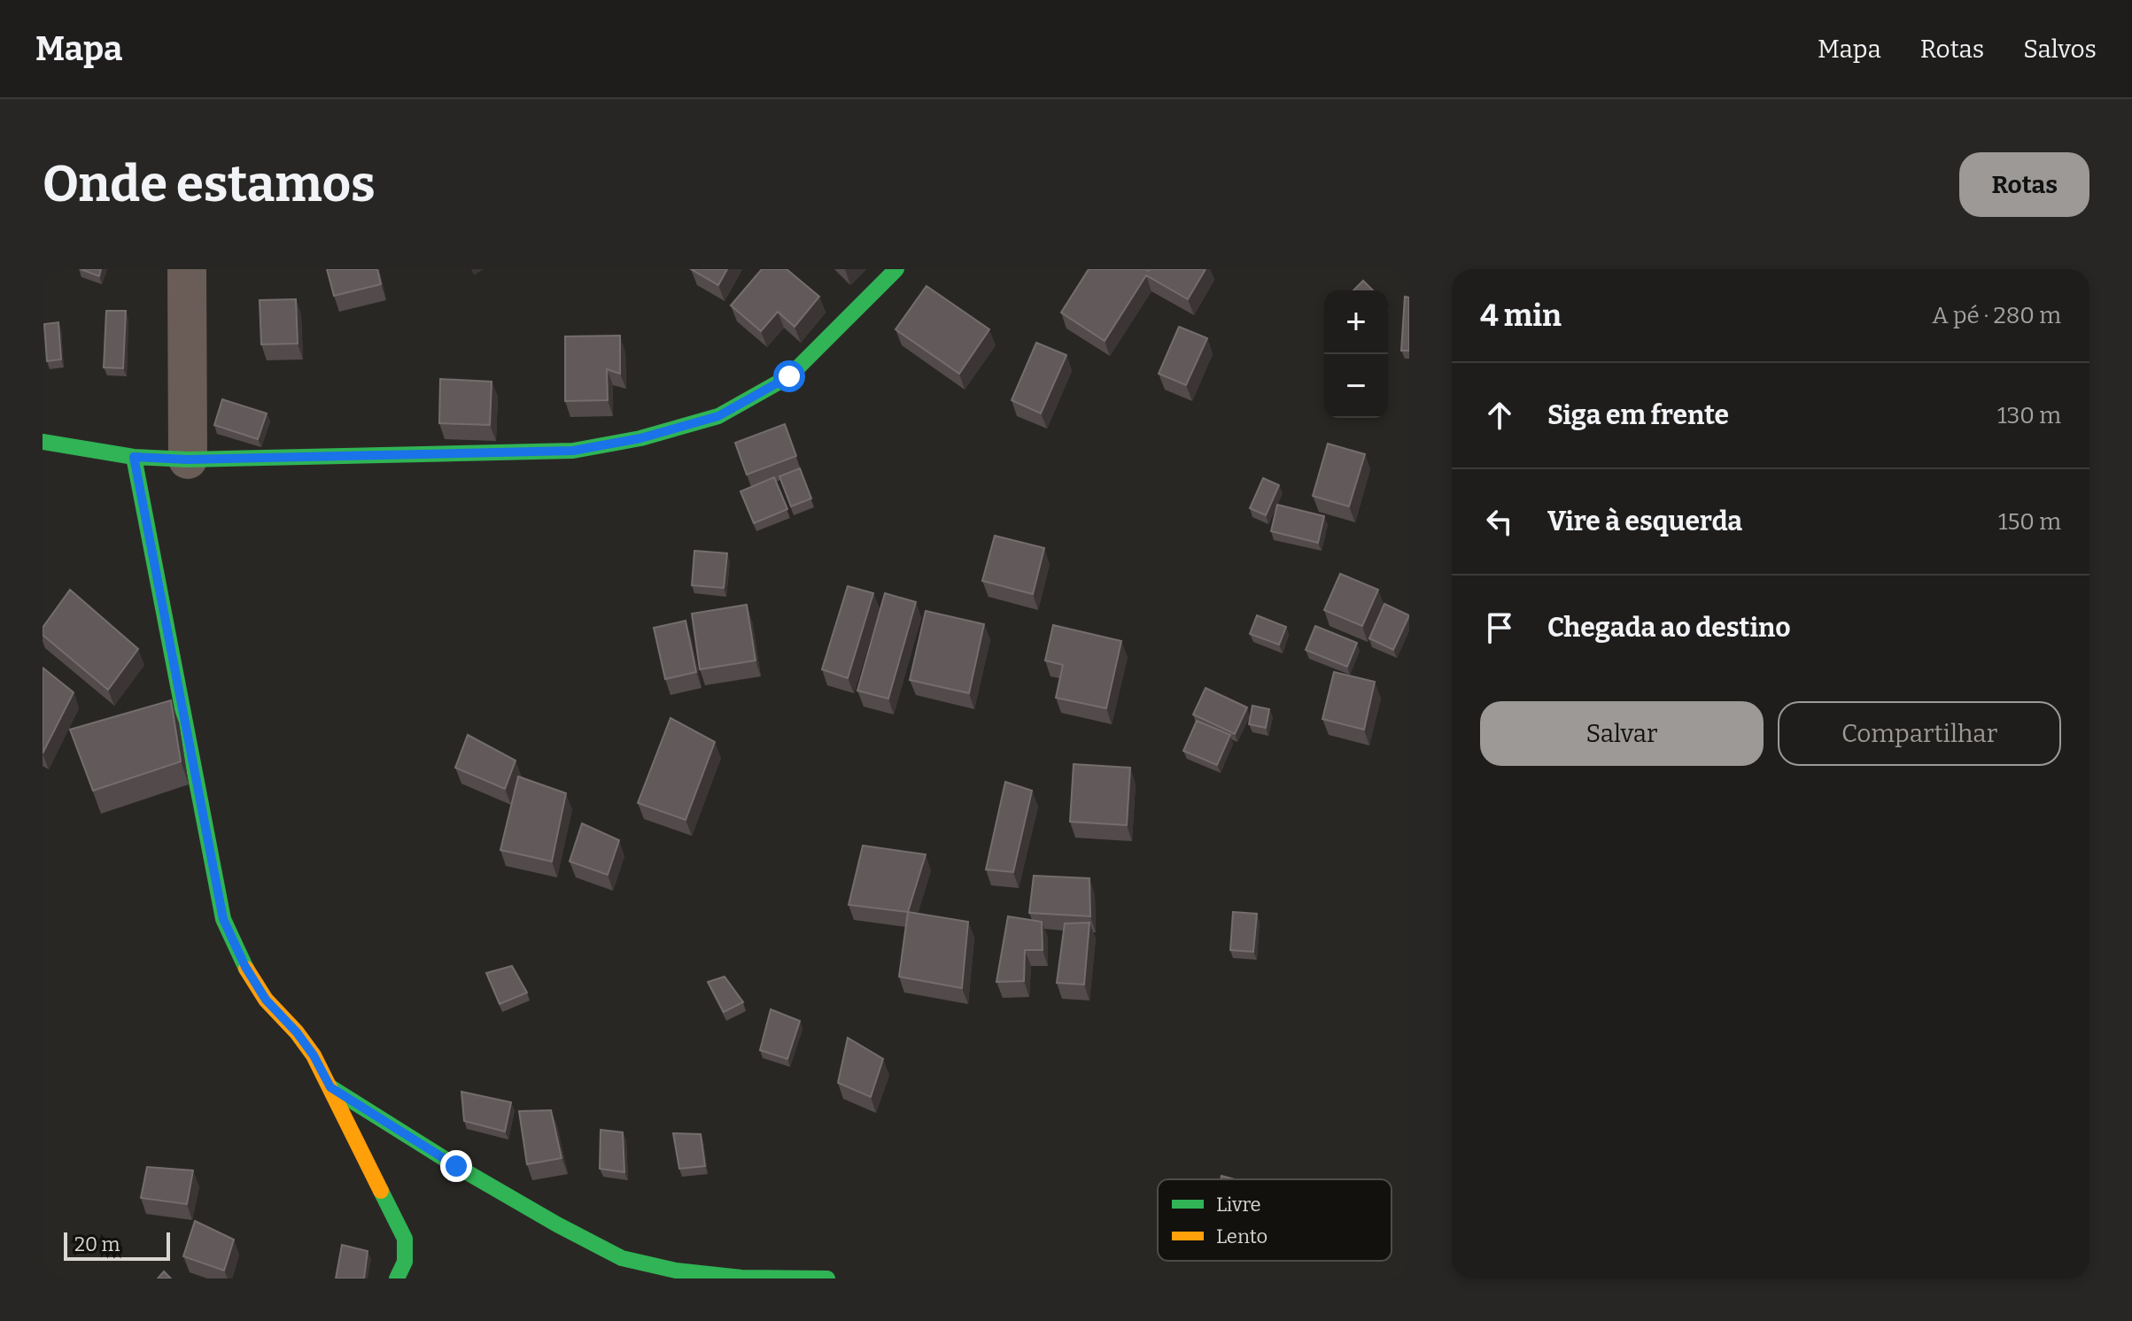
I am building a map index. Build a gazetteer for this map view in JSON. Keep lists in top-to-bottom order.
{
  "legend": ["Livre", "Lento"],
  "scale_bar": "20 m",
  "page": {
    "header": "Mapa",
    "nav": ["Mapa", "Rotas", "Salvos"],
    "buttons": [
      "Rotas",
      ["Salvar", "Compartilhar"]
    ],
    "title": "Onde estamos",
    "heading": ["4 min", "A pé · 280 m"],
    "map_buttons": ["+", "−"],
    "list": [
      ["Siga em frente", "130 m"],
      ["Vire à esquerda", "150 m"],
      "Chegada ao destino"
    ],
    "scale": "20 m"
  }
}
